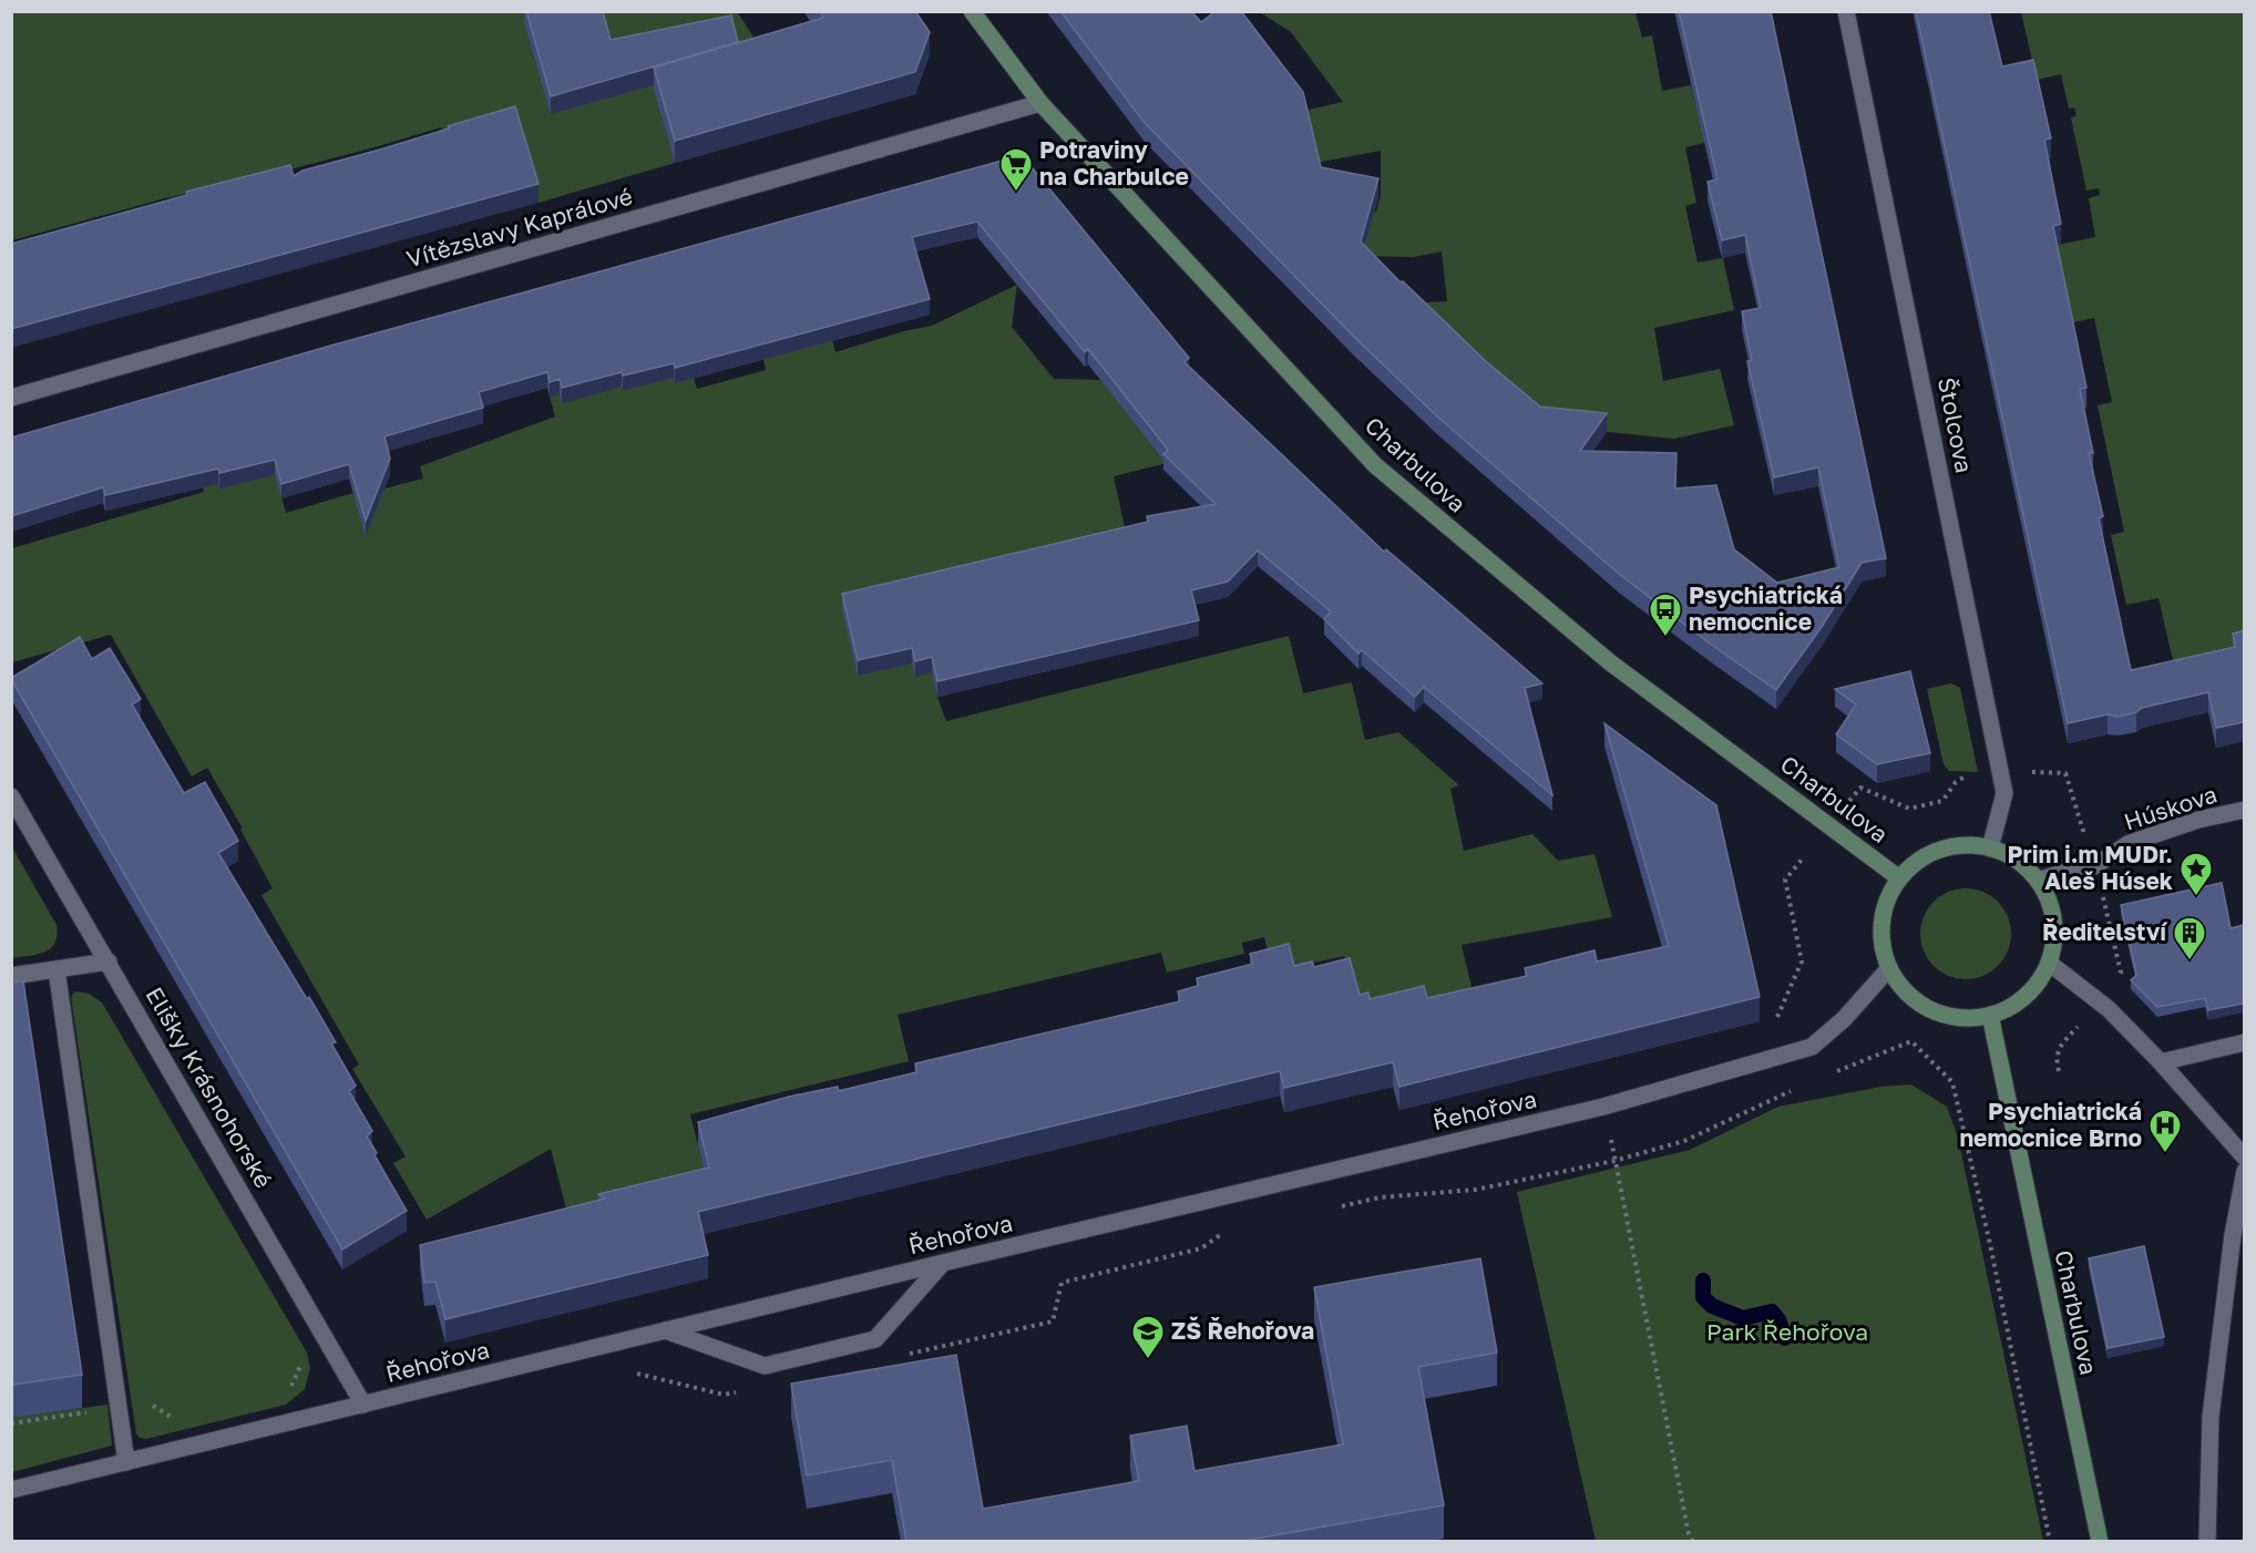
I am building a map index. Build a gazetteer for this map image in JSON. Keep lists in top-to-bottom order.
{
  "streets": {
    "street": [
      "Vítězslavy Kaprálové",
      "Štolcova",
      "Charbulova",
      "Húskova",
      "Elišky Krásnohorské",
      "Řehořova"
    ]
  },
  "crossings": [
    ["Vítězslavy Kaprálové", "Charbulova"],
    ["Štolcova", "Charbulova"],
    ["Štolcova", "Húskova"],
    ["Štolcova", "Řehořova"],
    ["Charbulova", "Húskova"],
    ["Charbulova", "Řehořova"],
    ["Húskova", "Řehořova"],
    ["Elišky Krásnohorské", "Řehořova"]
  ],
  "parks": ["Park Řehořova"],
  "places": {
    "supermarket": ["Potraviny na Charbulce"],
    "bus stop": ["Psychiatrická nemocnice"],
    "place": ["Prim i.m MUDr. Aleš Húsek"],
    "building": ["Ředitelství"],
    "hospital": ["Psychiatrická nemocnice Brno"],
    "school or university": ["ZŠ Řehořova"]
  }
}
